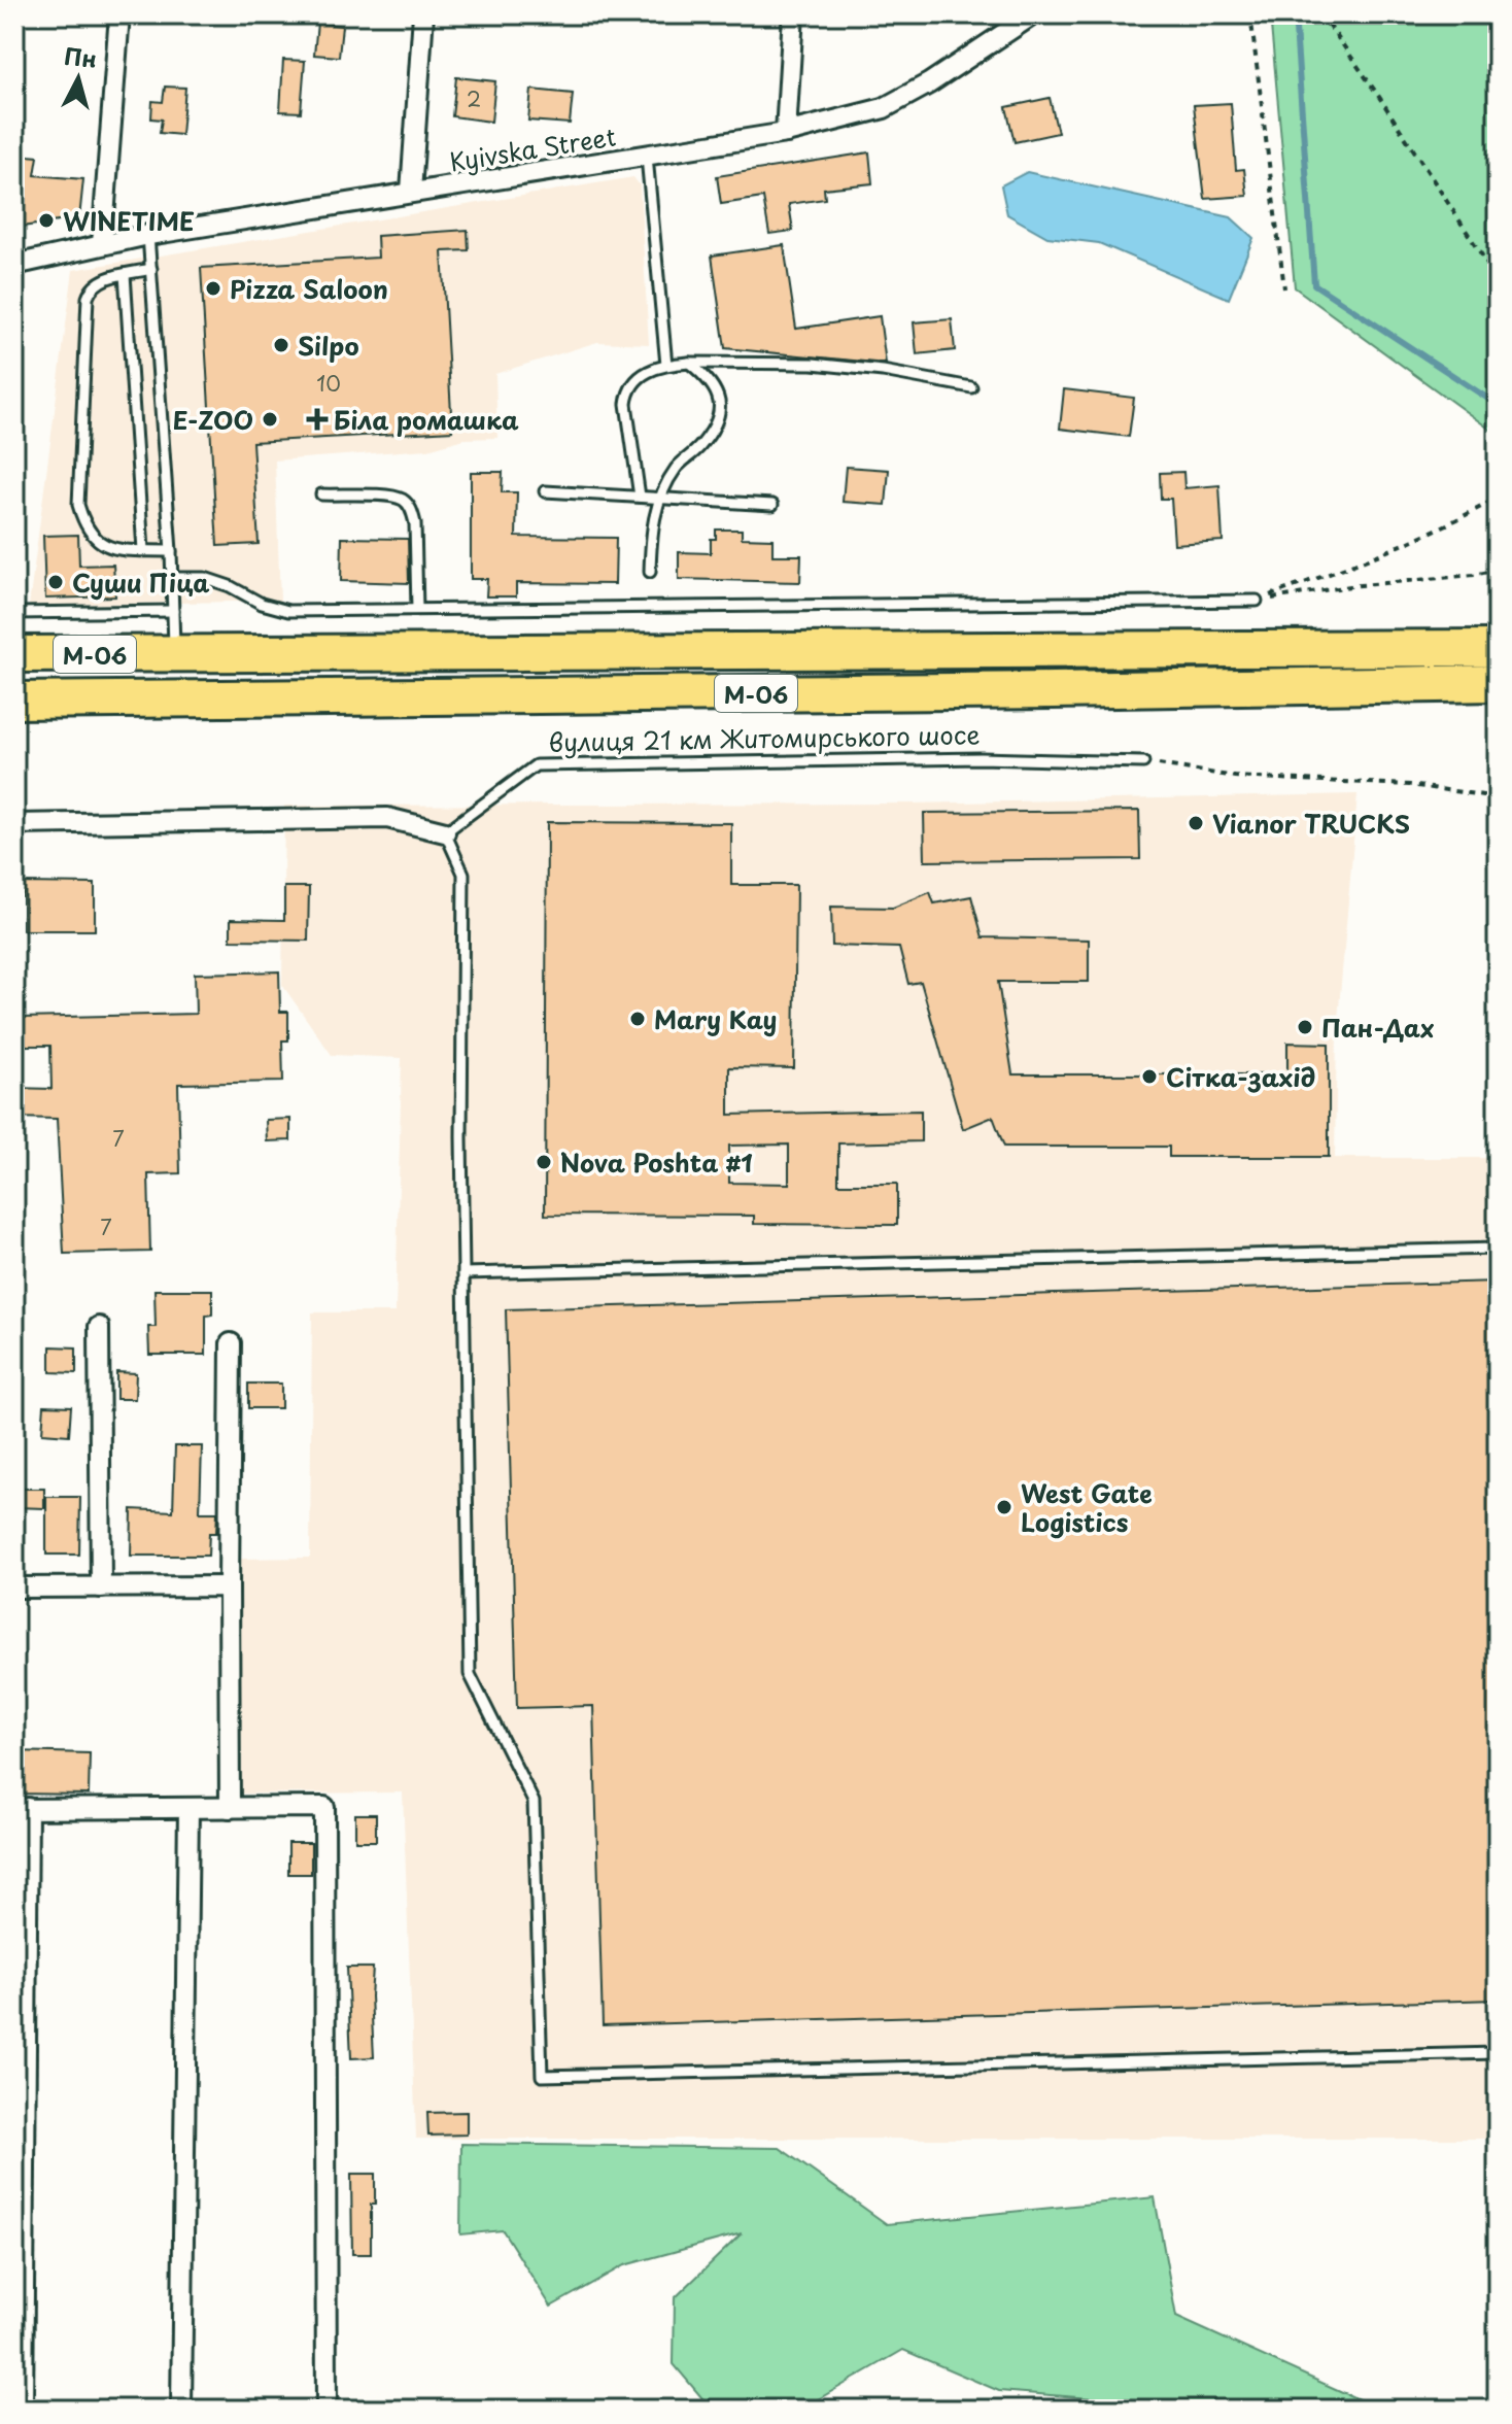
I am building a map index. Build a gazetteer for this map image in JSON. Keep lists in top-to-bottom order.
{
  "streets": {
    "highway": ["М-06"],
    "street": ["Kyivska Street"],
    "lane": ["вулиця 21 км Житомирського шосе"]
  },
  "places": {
    "other": [
      "WINETIME",
      "Pizza Saloon",
      "Silpo",
      "E-ZOO",
      "Суши Піца",
      "Vianor TRUCKS",
      "Mary Kay",
      "Пан-Дах",
      "Сітка-захід",
      "Nova Poshta #1",
      "West Gate Logistics"
    ],
    "health": ["Біла ромашка"]
  },
  "house_numbers": [
    "2",
    "10",
    "7",
    "7"
  ],
  "north": "top"
}
